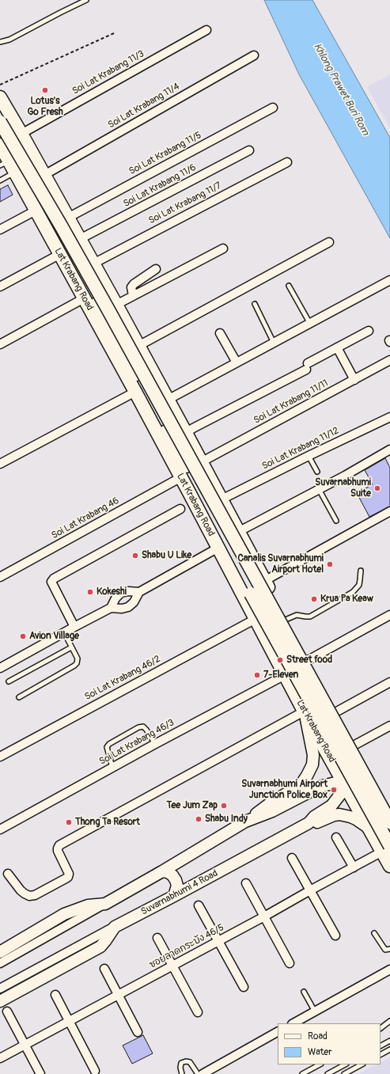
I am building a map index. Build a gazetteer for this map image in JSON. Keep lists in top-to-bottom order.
{
  "streets": {
    "main road": ["Lat Krabang Road"],
    "street": [
      "Soi Lat Krabang 11/3",
      "Soi Lat Krabang 11/4",
      "Soi Lat Krabang 11/5",
      "Soi Lat Krabang 11/6",
      "Soi Lat Krabang 11/7",
      "Soi Lat Krabang 11/11",
      "Soi Lat Krabang 11/12",
      "Soi Lat Krabang 46",
      "Soi Lat Krabang 46/2",
      "Soi Lat Krabang 46/3",
      "Suvarnabhumi 4 Road",
      "ซอยลาดกระบัง 46/5"
    ]
  },
  "crossings": [
    ["Lat Krabang Road", "Soi Lat Krabang 46"],
    ["Lat Krabang Road", "Soi Lat Krabang 46/2"],
    ["Lat Krabang Road", "Soi Lat Krabang 46/3"],
    ["Lat Krabang Road", "Suvarnabhumi 4 Road"],
    ["Lat Krabang Road", "ซอยลาดกระบัง 46/5"]
  ],
  "water": ["Khlong Prawet Buri Rom"],
  "places": [
    "Lotus's Go Fresh",
    "Suvarnabhumi Suite",
    "Shabu U Like",
    "Canalis Suvarnabhumi Airport Hotel",
    "Kokeshi",
    "Krua Pa Keaw",
    "Avion Village",
    "Street food",
    "7-Eleven",
    "Suvarnabhumi Airport Junction Police Box",
    "Tee Jum Zap",
    "Shabu Indy",
    "Thong Ta Resort"
  ],
  "legend": ["Road", "Water"]
}
